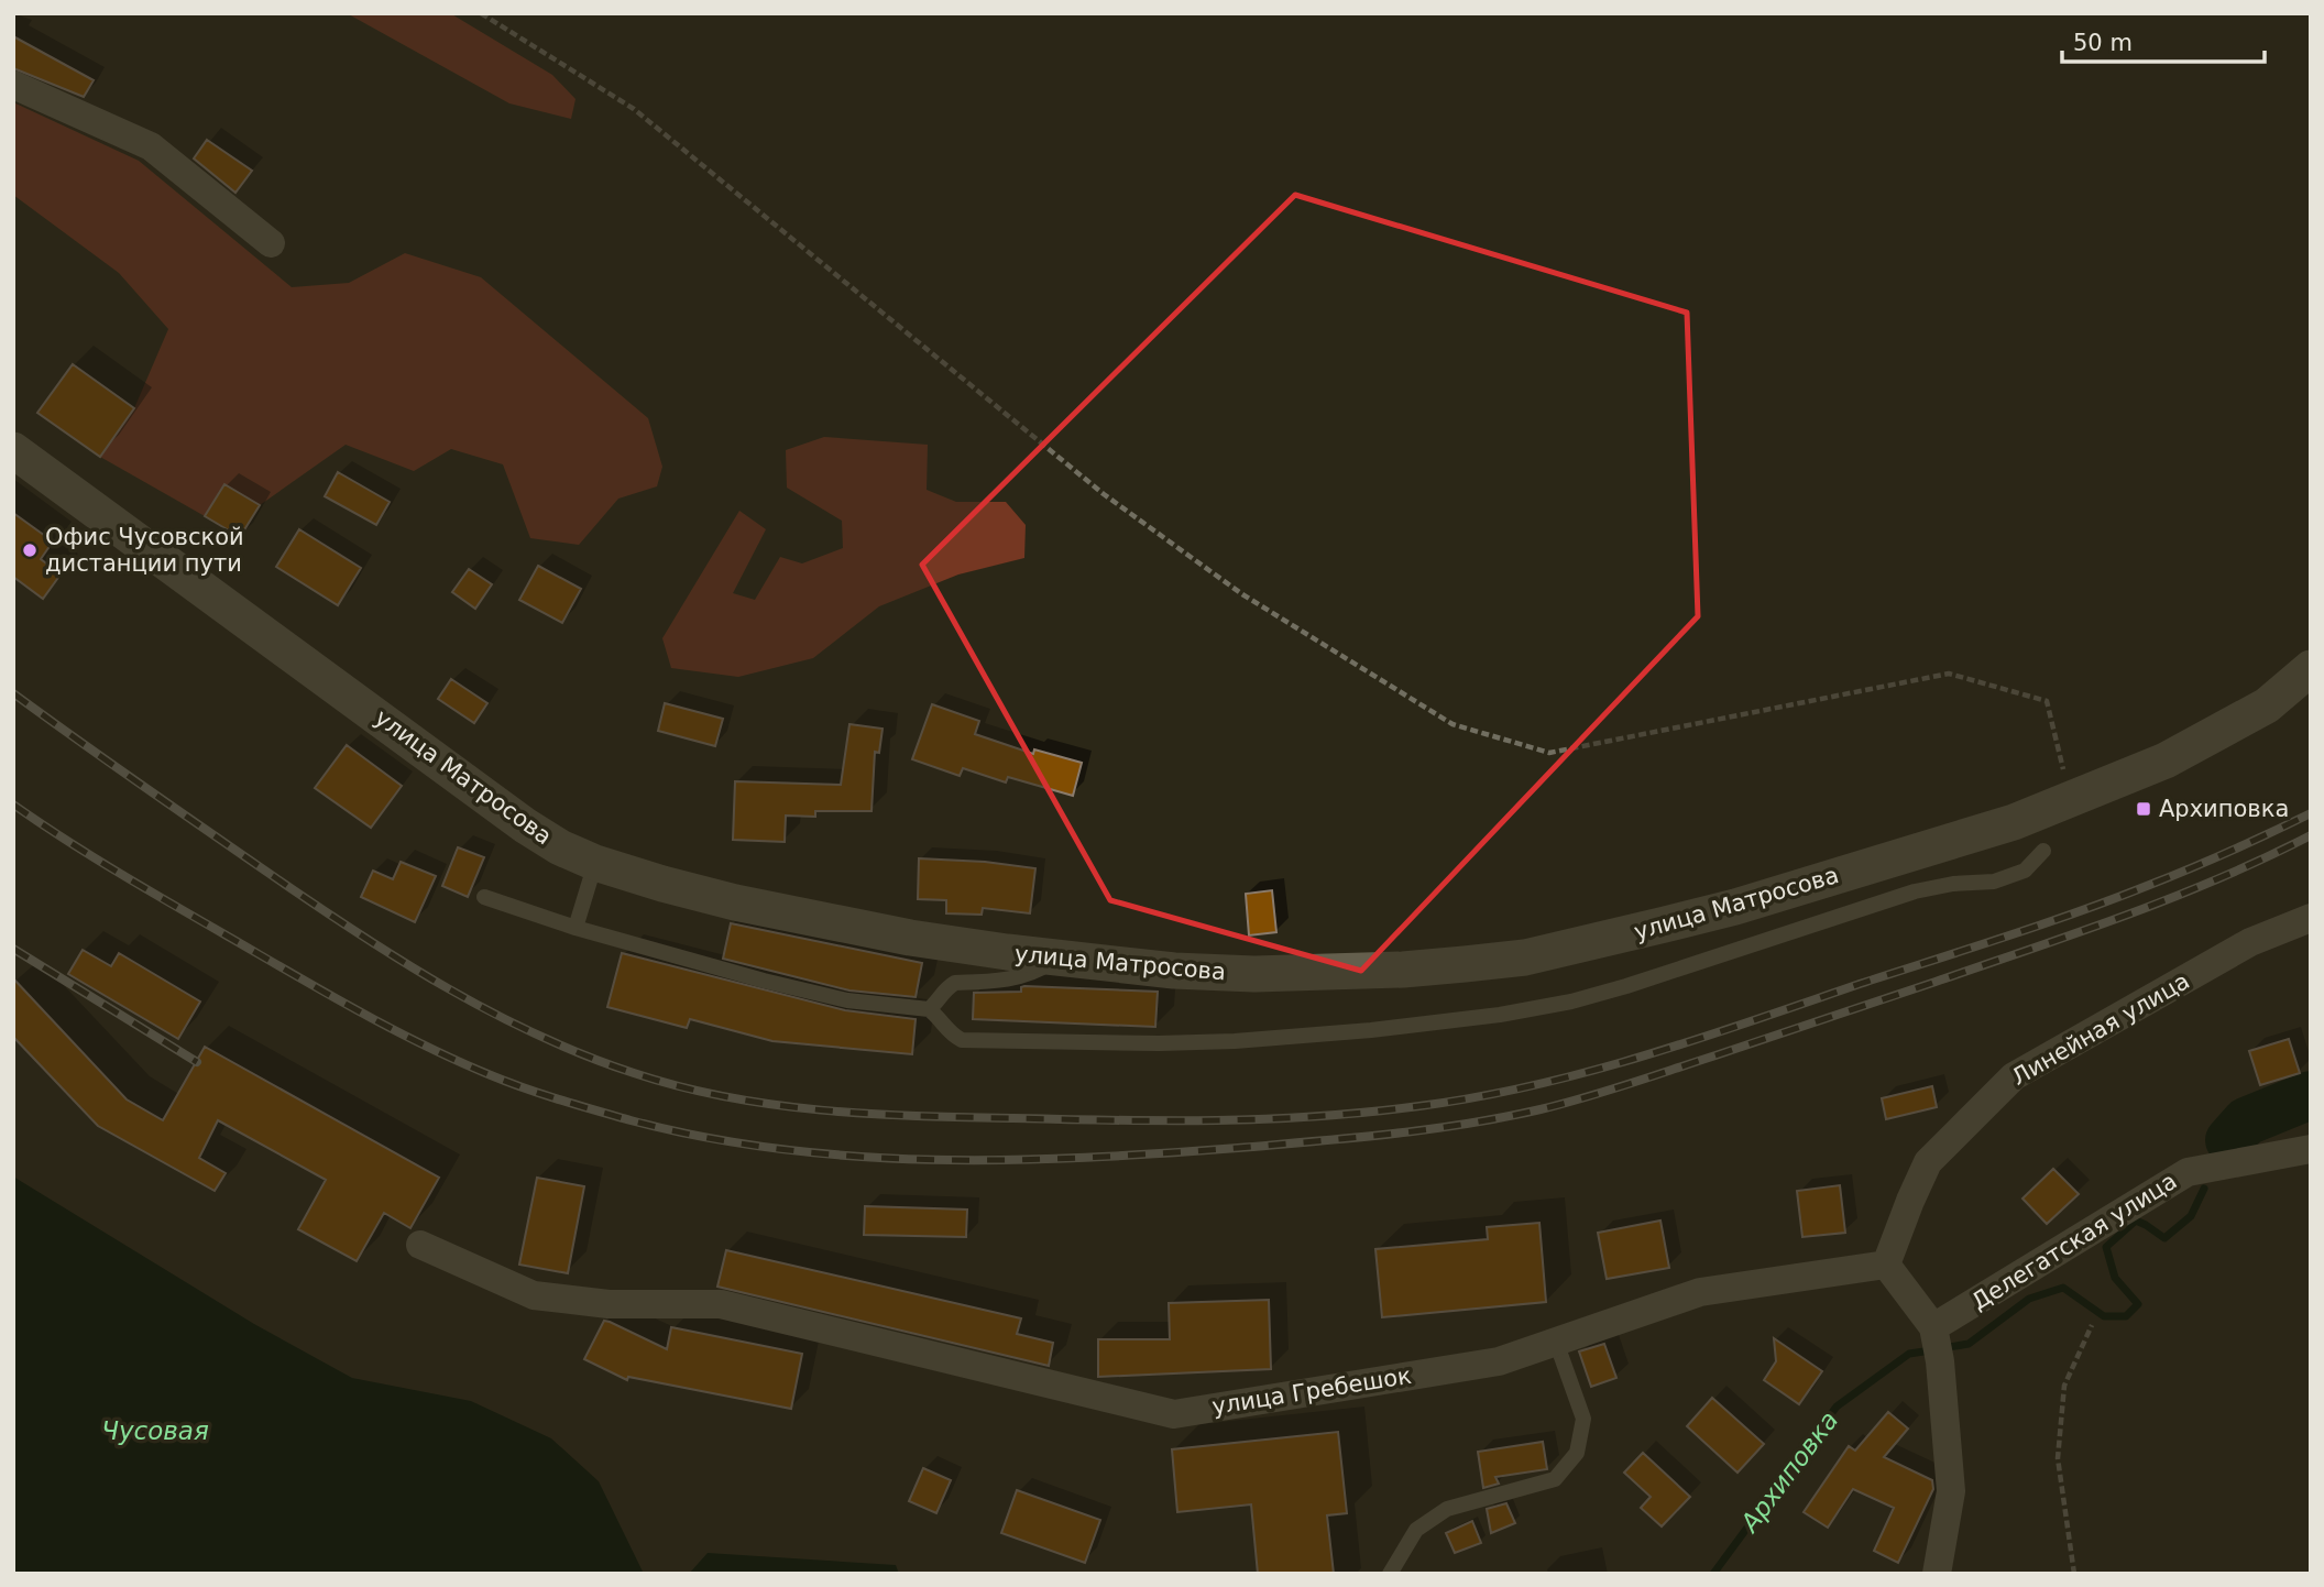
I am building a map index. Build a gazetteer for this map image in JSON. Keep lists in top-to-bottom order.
{
  "streets": {
    "street": [
      "улица Матросова",
      "Линейная улица",
      "Делегатская улица",
      "улица Гребешок"
    ]
  },
  "crossings": [
    ["Линейная улица", "улица Гребешок"]
  ],
  "water": ["Чусовая", "Архиповка"],
  "places": {
    "other": ["Офис Чусовской дистанции пути"],
    "transit": ["Архиповка"]
  },
  "scale_bar": "50 m"
}
